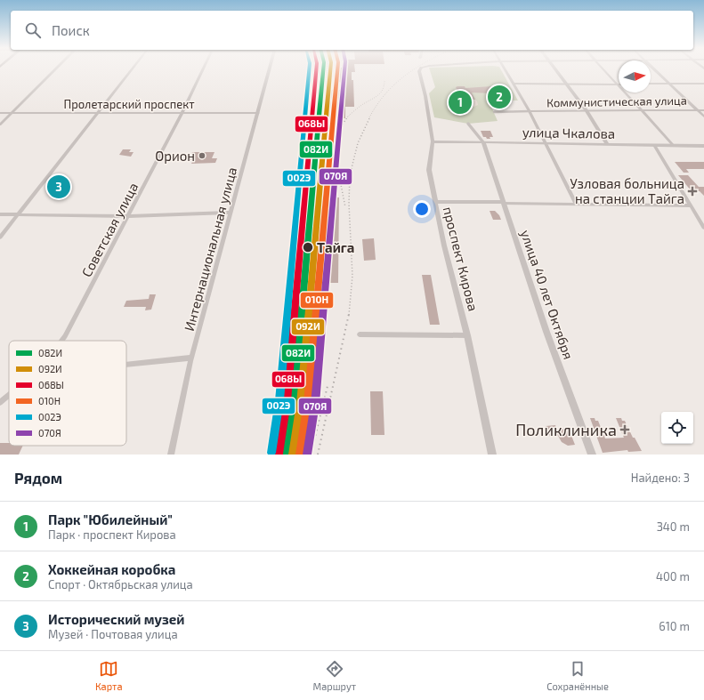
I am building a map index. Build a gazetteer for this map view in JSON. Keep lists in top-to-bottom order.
{
  "streets": {
    "street": [
      "Коммунистическая улица",
      "Пролетарский проспект",
      "улица Чкалова",
      "Советская улица",
      "Интернациональная улица",
      "проспект Кирова",
      "улица 40 лет Октября"
    ]
  },
  "crossings": [
    ["Пролетарский проспект", "Советская улица"],
    ["Пролетарский проспект", "Интернациональная улица"],
    ["улица Чкалова", "проспект Кирова"],
    ["улица Чкалова", "улица 40 лет Октября"]
  ],
  "places": {
    "other": ["Орион", "Тайга"],
    "health": ["Узловая больница на станции Тайга", "Поликлиника"]
  },
  "lines": [
    "transit line 082И",
    "transit line 092И",
    "transit line 068Ы",
    "transit line 010Н",
    "transit line 002Э",
    "transit line 070Я"
  ],
  "legend": [
    "082И",
    "092И",
    "068Ы",
    "010Н",
    "002Э",
    "070Я"
  ],
  "north": "right",
  "page": {
    "search": "Поиск",
    "pins": ["2", "1", "3"],
    "heading": ["Рядом", "Найдено: 3"],
    "list": [
      {
        "mark": "1",
        "name": "Парк \"Юбилейный\"",
        "note": "Парк · проспект Кирова",
        "value": "340 m"
      },
      {
        "mark": "2",
        "name": "Хоккейная коробка",
        "note": "Спорт · Октябрьская улица",
        "value": "400 m"
      },
      {
        "mark": "3",
        "name": "Исторический музей",
        "note": "Музей · Почтовая улица",
        "value": "610 m"
      }
    ],
    "nav": ["Карта", "Маршрут", "Сохранённые"]
  }
}
